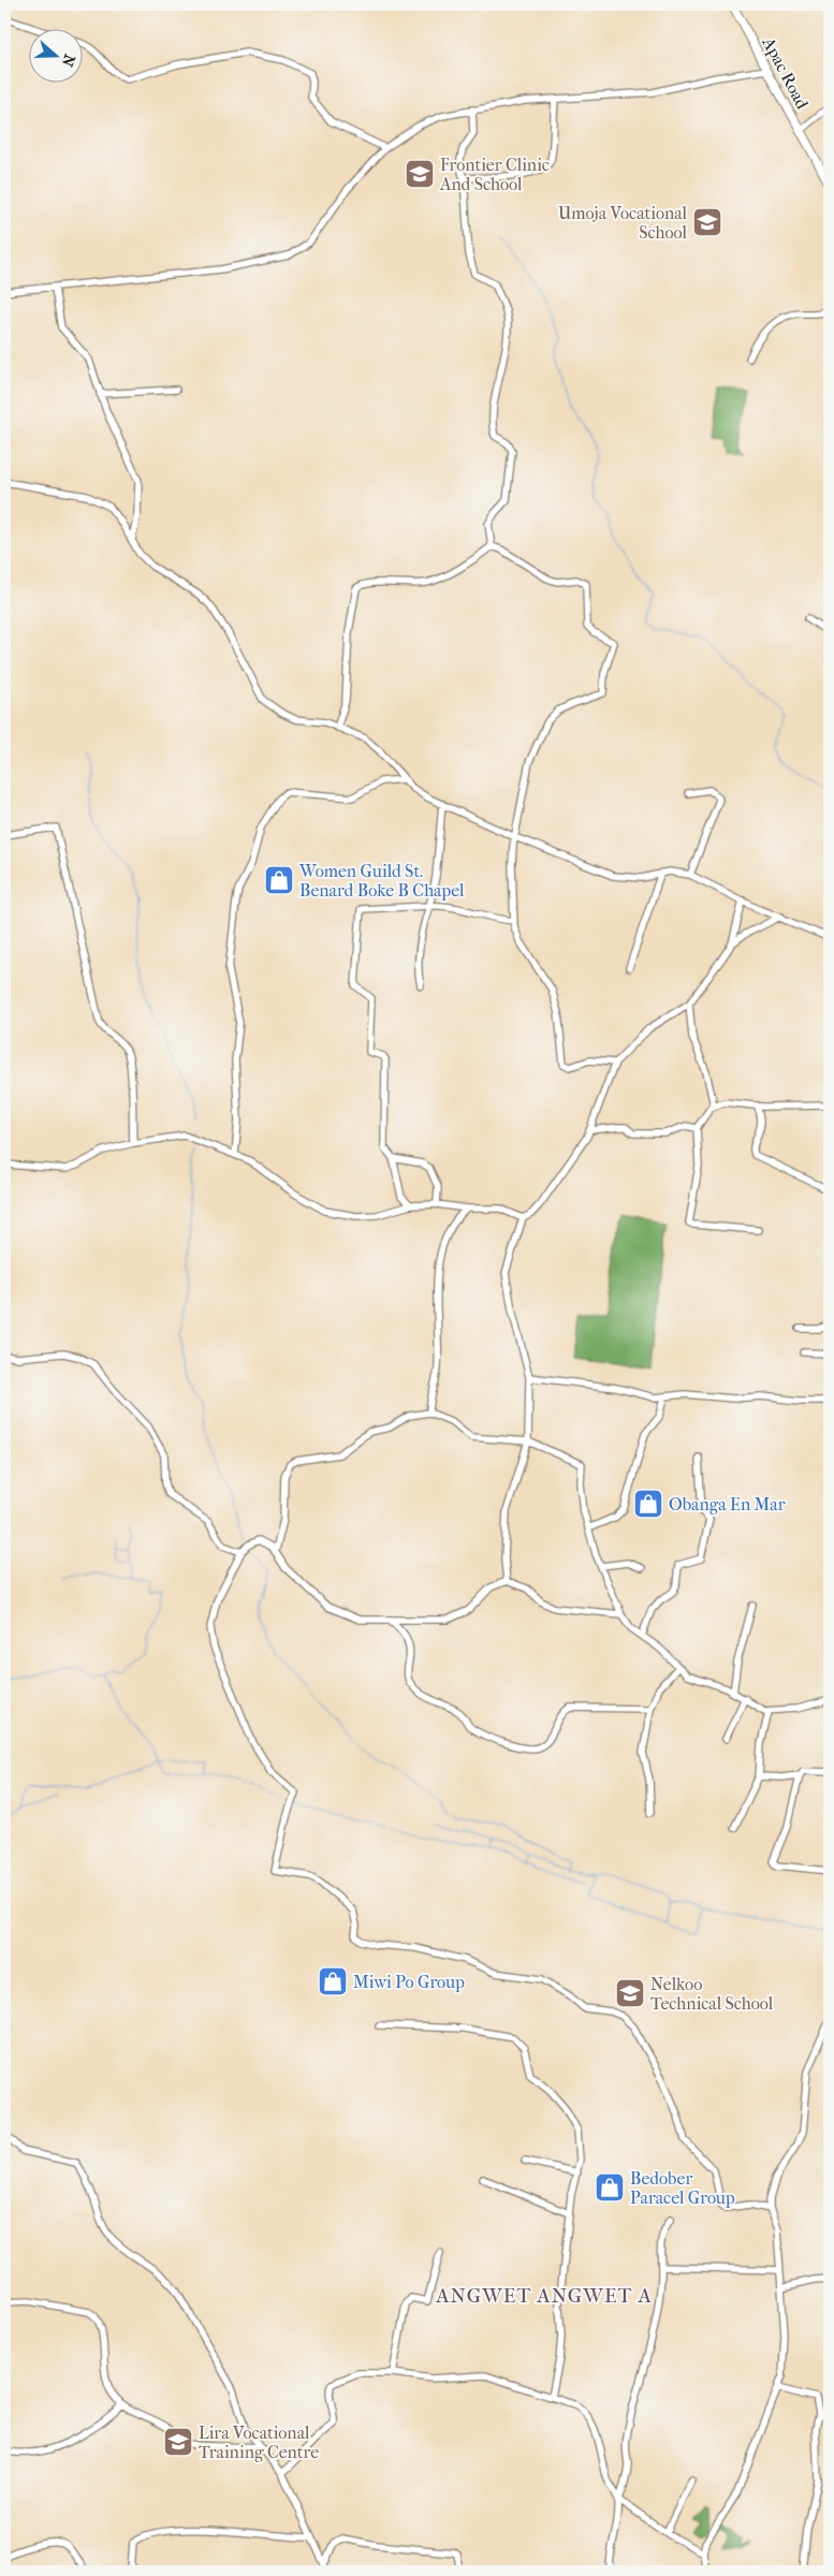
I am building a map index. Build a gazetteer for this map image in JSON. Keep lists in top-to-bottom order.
{
  "streets": {
    "main road": ["Apac Road"]
  },
  "districts": ["ANGWET ANGWET A"],
  "places": {
    "school or university": [
      "Frontier Clinic And School",
      "Umoja Vocational School",
      "Nelkoo Technical School",
      "Lira Vocational Training Centre"
    ],
    "shop": [
      "Women Guild St. Benard Boke B Chapel",
      "Obanga En Mar",
      "Miwi Po Group",
      "Bedober Paracel Group"
    ]
  },
  "north": "right"
}
